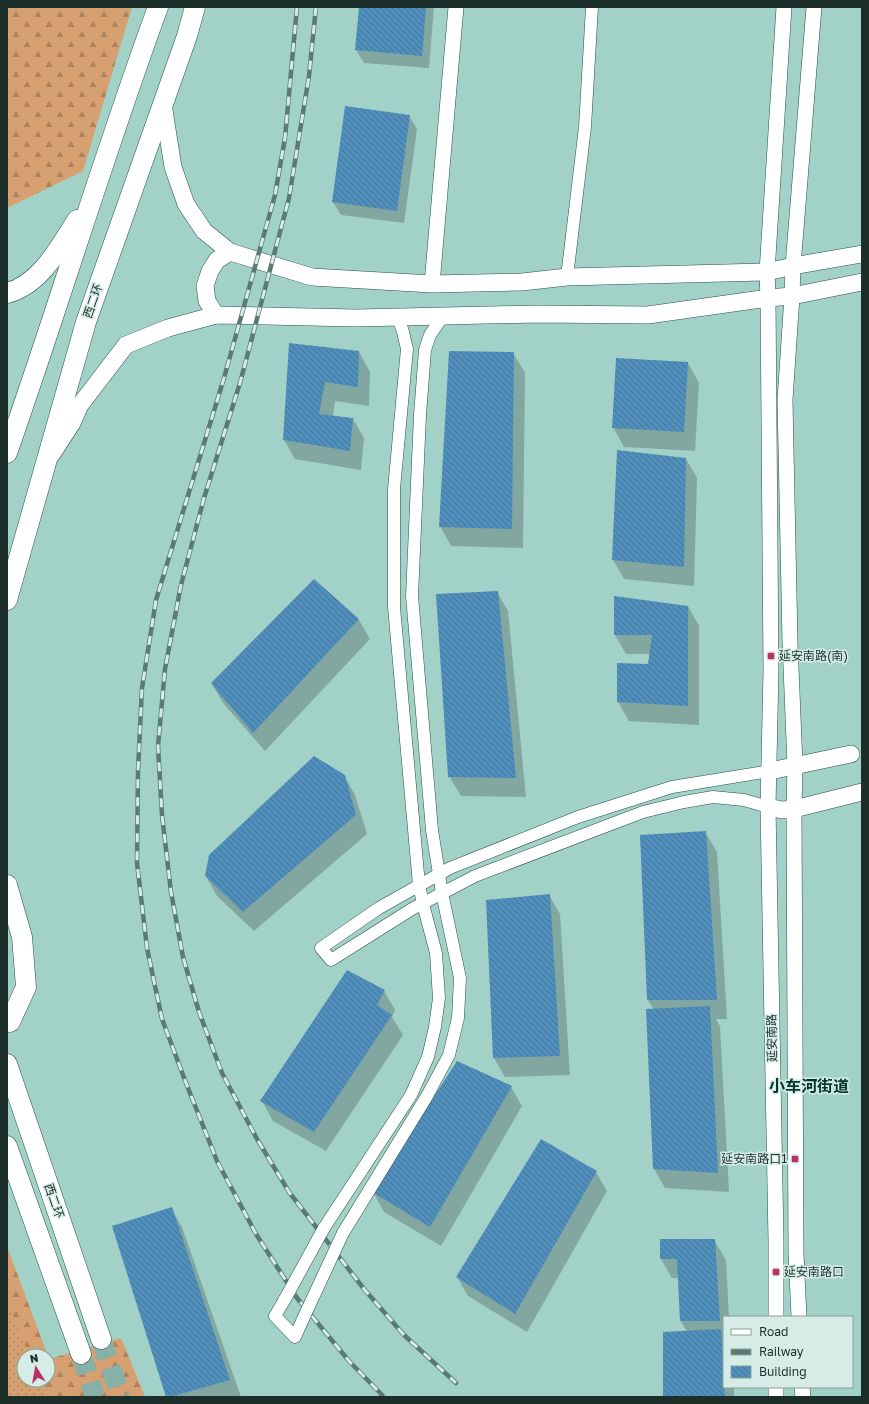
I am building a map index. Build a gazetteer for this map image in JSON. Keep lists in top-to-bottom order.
{
  "streets": {
    "highway": ["西二环"],
    "street": ["延安南路"]
  },
  "districts": ["小车河街道"],
  "places": {
    "transit": ["延安南路(南)", "延安南路口1", "延安南路口"]
  },
  "legend": ["Road", "Railway", "Building"],
  "north": "top"
}
